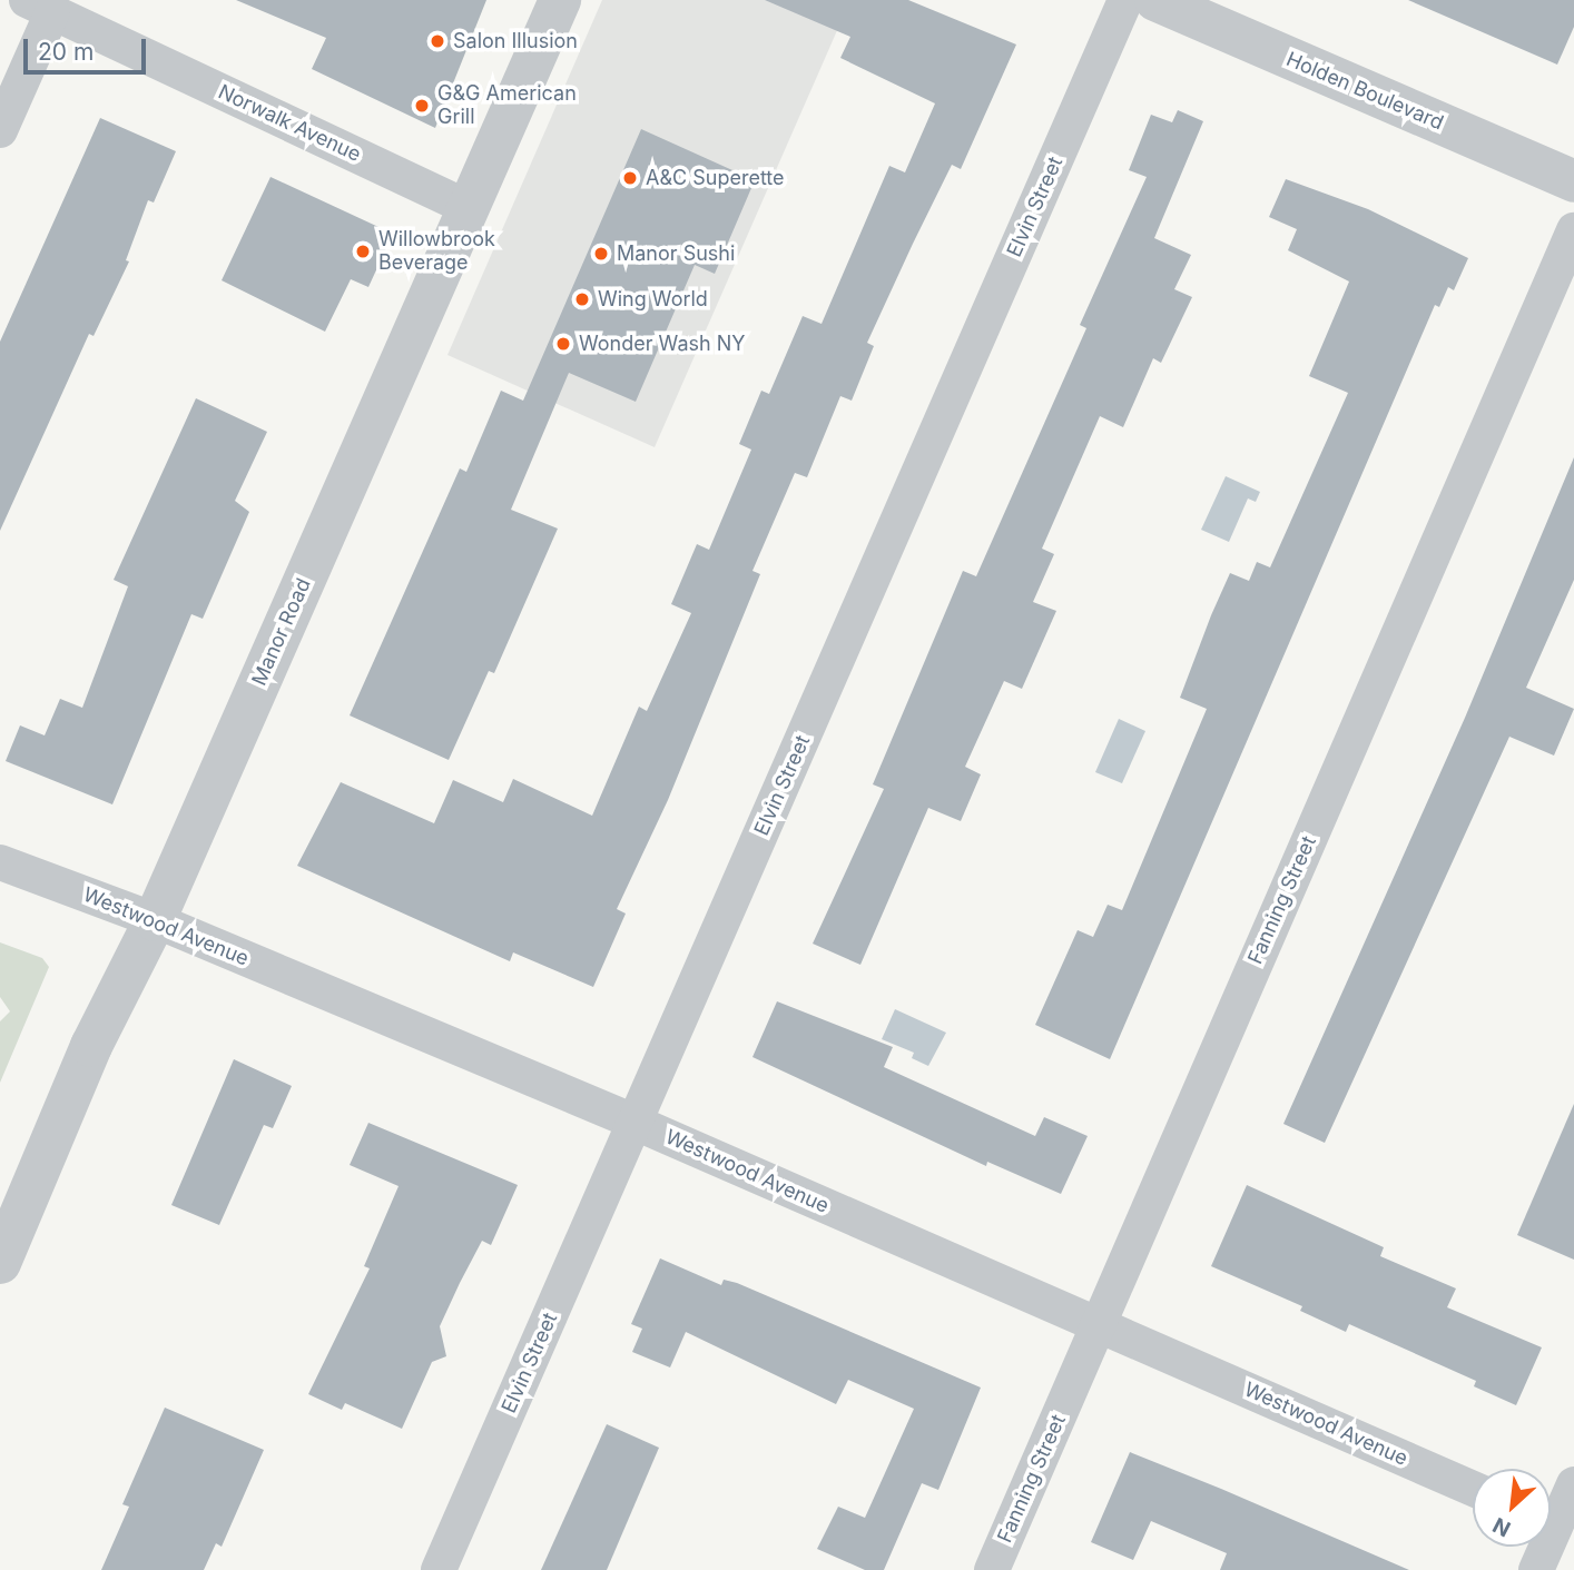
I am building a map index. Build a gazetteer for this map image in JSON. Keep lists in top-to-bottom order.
{
  "streets": {
    "street": [
      "Holden Boulevard",
      "Norwalk Avenue",
      "Elvin Street",
      "Manor Road",
      "Fanning Street",
      "Westwood Avenue"
    ]
  },
  "crossings": [
    ["Norwalk Avenue", "Manor Road"],
    ["Elvin Street", "Westwood Avenue"],
    ["Manor Road", "Westwood Avenue"],
    ["Fanning Street", "Westwood Avenue"]
  ],
  "places": [
    "Salon Illusion",
    "G&G American Grill",
    "A&C Superette",
    "Willowbrook Beverage",
    "Manor Sushi",
    "Wing World",
    "Wonder Wash NY"
  ],
  "scale_bar": "20 m",
  "north": "bottom left"
}
